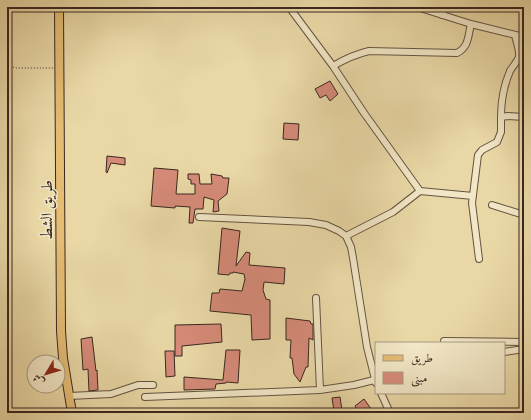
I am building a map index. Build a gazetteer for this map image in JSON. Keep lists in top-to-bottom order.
{
  "streets": {
    "main road": ["طريق الشط"]
  },
  "legend": ["طريق", "مبنى"],
  "north": "bottom left"
}
